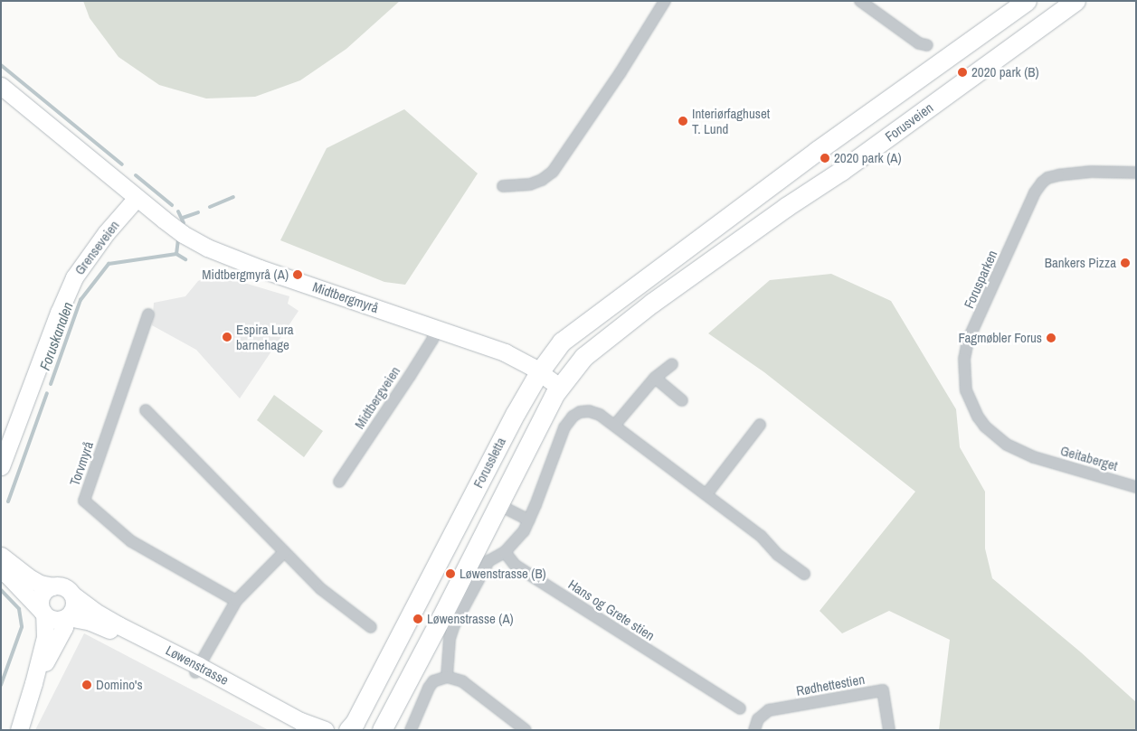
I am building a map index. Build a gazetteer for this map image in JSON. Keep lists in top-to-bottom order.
{
  "streets": {
    "main road": ["Forusveien", "Forussletta"],
    "street": [
      "Grenseveien",
      "Forusparken",
      "Midtbergmyrå",
      "Midtbergveien",
      "Geitaberget",
      "Torvmyrå",
      "Hans og Grete stien",
      "Løwenstrasse",
      "Rødhettestien"
    ]
  },
  "crossings": [
    ["Forusveien", "Forussletta"],
    ["Grenseveien", "Midtbergmyrå"],
    ["Forusparken", "Geitaberget"],
    ["Midtbergmyrå", "Midtbergveien"],
    ["Midtbergmyrå", "Forussletta"]
  ],
  "water": ["Foruskanalen"],
  "places": [
    "2020 park (B)",
    "Interiørfaghuset T. Lund",
    "2020 park (A)",
    "Bankers Pizza",
    "Midtbergmyrå (A)",
    "Espira Lura barnehage",
    "Fagmøbler Forus",
    "Løwenstrasse (B)",
    "Løwenstrasse (A)",
    "Domino's"
  ]
}
